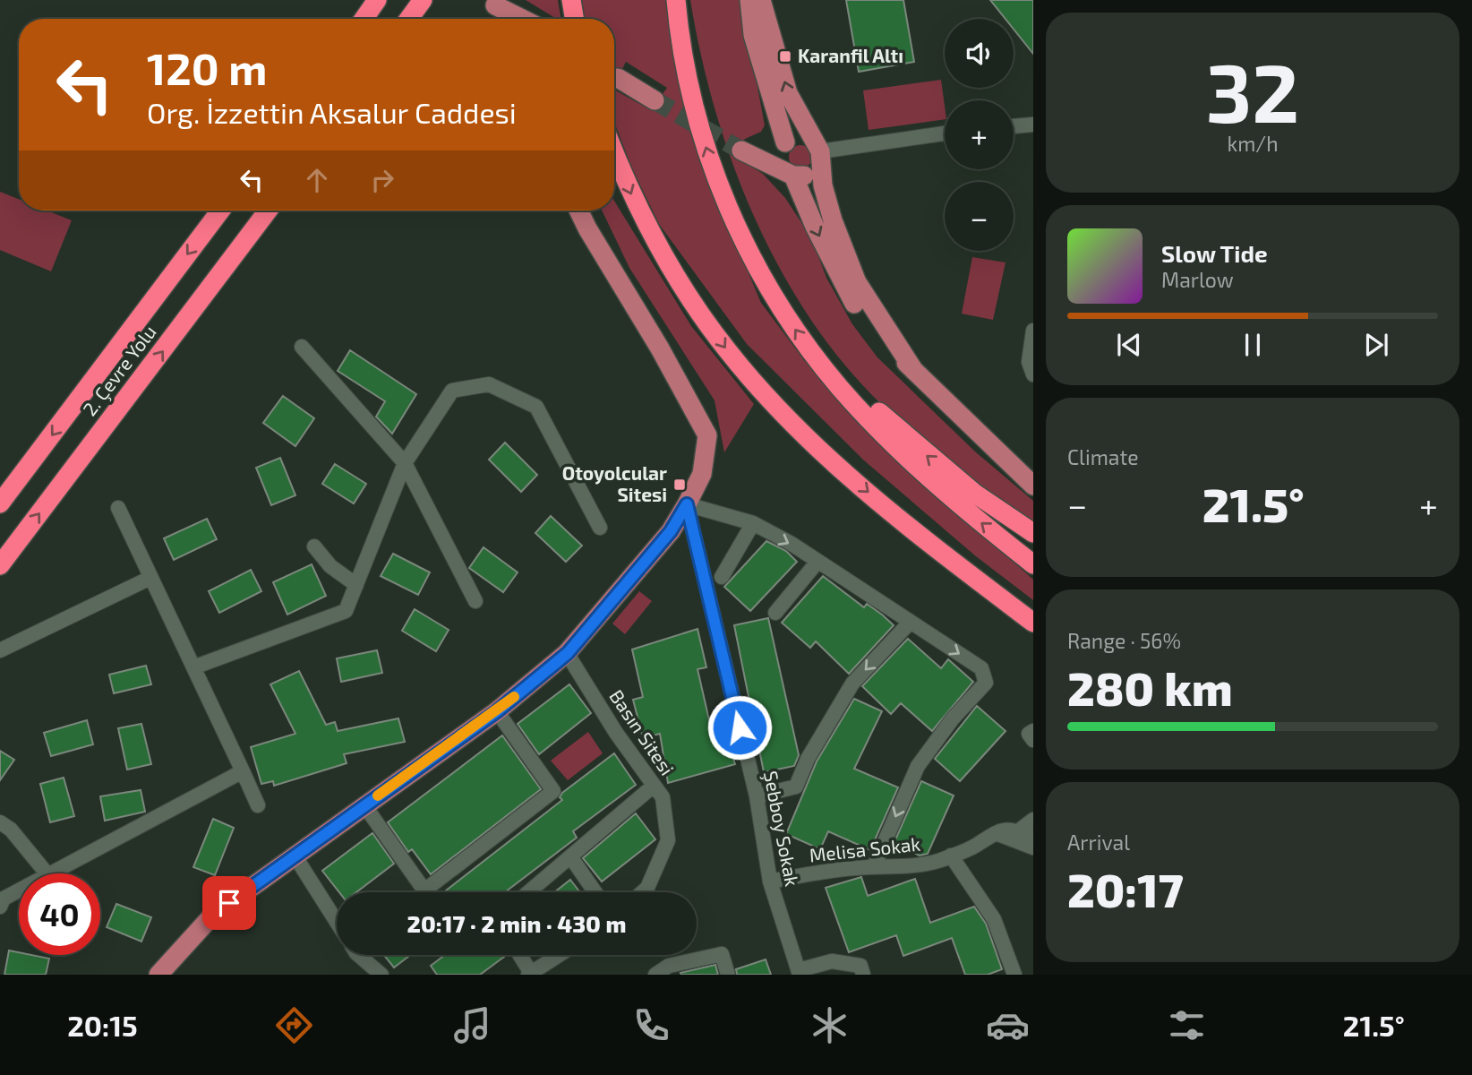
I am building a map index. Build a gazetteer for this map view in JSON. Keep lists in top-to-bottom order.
{
  "streets": {
    "highway": ["2. Çevre Yolu"],
    "street": ["Basın Sitesi", "Şebboy Sokak", "Melisa Sokak"]
  },
  "crossings": [
    ["Şebboy Sokak", "Melisa Sokak"]
  ],
  "places": {
    "transit": ["Karanfil Altı", "Otoyolcular Sitesi"]
  },
  "page": {
    "tile": [
      ["32", "km/h"],
      "Climate",
      ["Range · 56%", "280 km"],
      ["Arrival", "20:17"]
    ],
    "map_buttons": ["+", "−"],
    "turn": ["120 m", "Org. İzzettin Aksalur Caddesi"],
    "song": ["Slow Tide", "Marlow"],
    "heat": ["−", "21.5°", "+"],
    "limit": "40",
    "trip": "20:17 · 2 min · 430 m",
    "tabs": ["20:15", "21.5°"]
  }
}
